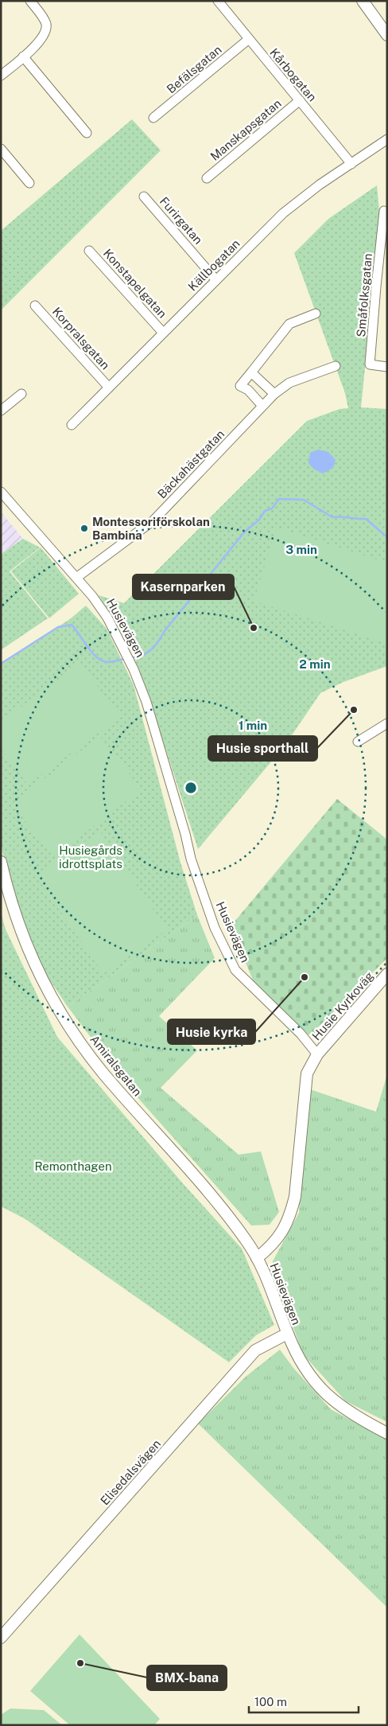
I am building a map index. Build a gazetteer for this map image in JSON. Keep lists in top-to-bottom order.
{
  "streets": {
    "street": [
      "Befälsgatan",
      "Kårbogatan",
      "Manskapsgatan",
      "Furirgatan",
      "Källbogatan",
      "Konstapelgatan",
      "Småfolksgatan",
      "Korpralsgatan",
      "Bäckahästgatan",
      "Husievägen",
      "Husie Kyrkoväg",
      "Amiralsgatan",
      "Elisedalsvägen"
    ]
  },
  "crossings": [
    ["Befälsgatan", "Kårbogatan"],
    ["Kårbogatan", "Manskapsgatan"],
    ["Kårbogatan", "Källbogatan"],
    ["Furirgatan", "Källbogatan"],
    ["Källbogatan", "Konstapelgatan"],
    ["Källbogatan", "Korpralsgatan"],
    ["Bäckahästgatan", "Husievägen"],
    ["Husievägen", "Husie Kyrkoväg"],
    ["Husievägen", "Amiralsgatan"],
    ["Husievägen", "Elisedalsvägen"]
  ],
  "parks": ["Husiegårds idrottsplats", "Remonthagen"],
  "places": [
    "Montessoriförskolan Bambina",
    "Kasernparken",
    "Husie sporthall",
    "Husie kyrka",
    "BMX-bana"
  ],
  "scale_bar": "100 m",
  "rings": ["3 min", "2 min", "1 min"]
}
